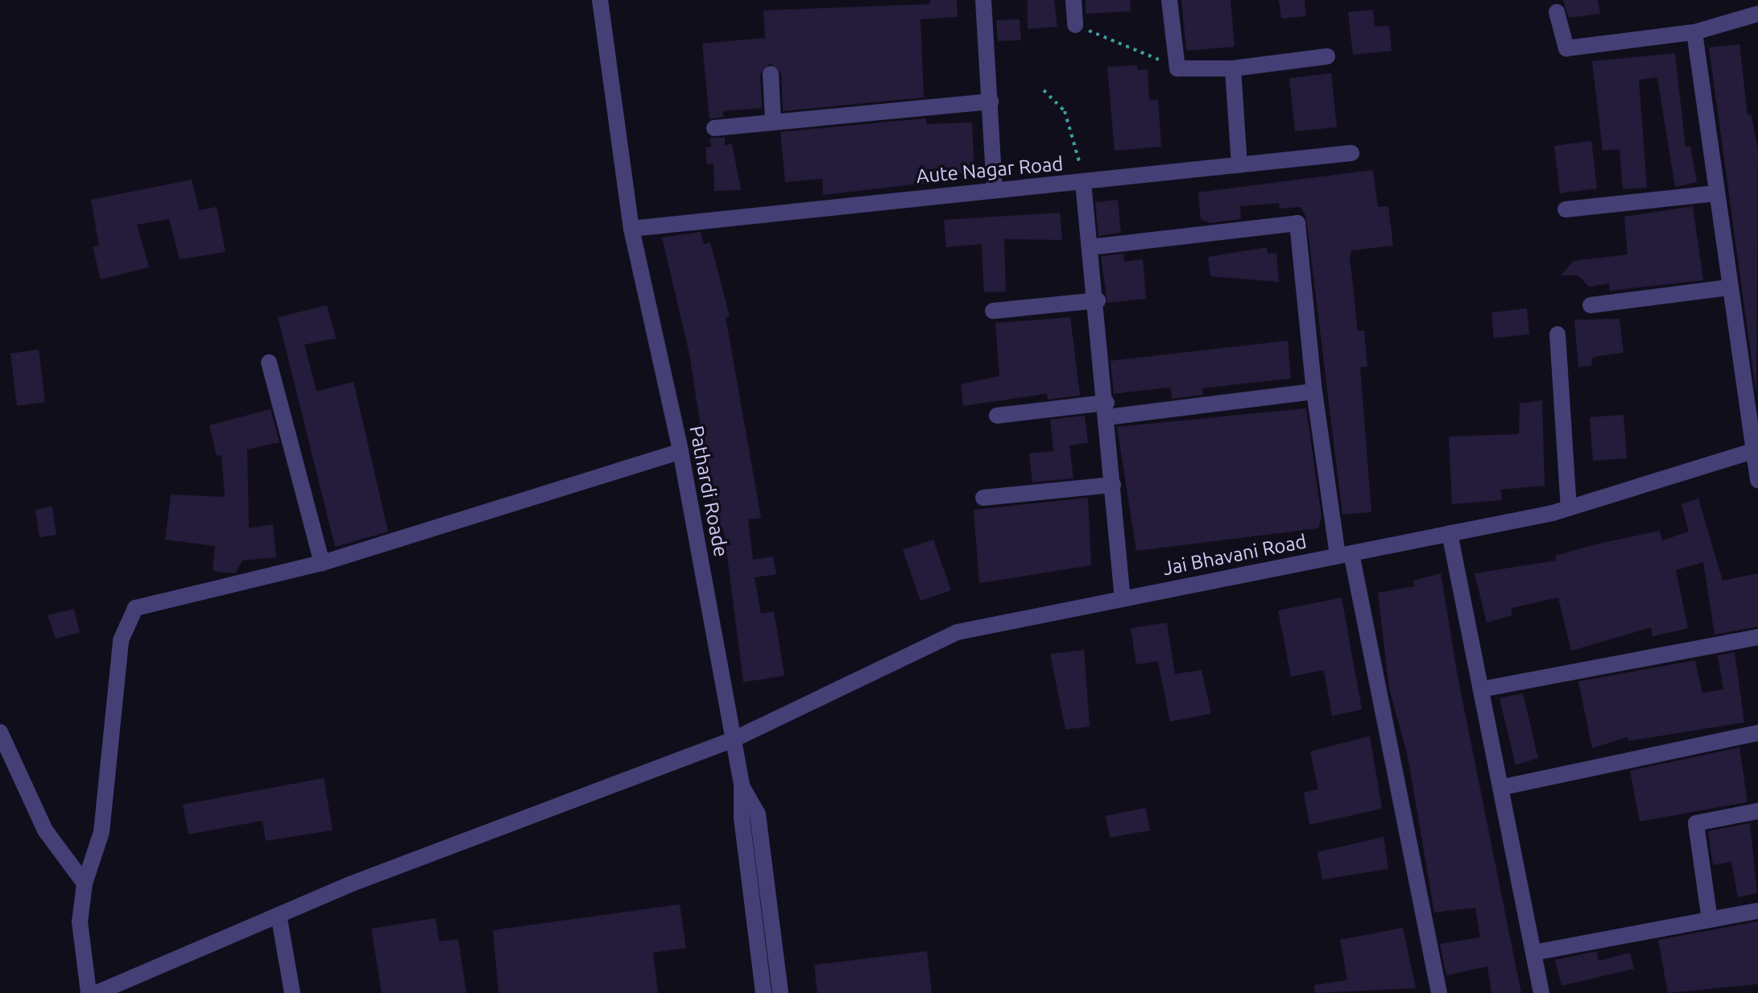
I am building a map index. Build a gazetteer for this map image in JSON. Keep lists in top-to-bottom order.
{
  "streets": {
    "street": ["Aute Nagar Road", "Pathardi Roade", "Jai Bhavani Road"]
  },
  "crossings": [
    ["Aute Nagar Road", "Pathardi Roade"],
    ["Pathardi Roade", "Jai Bhavani Road"]
  ]
}
